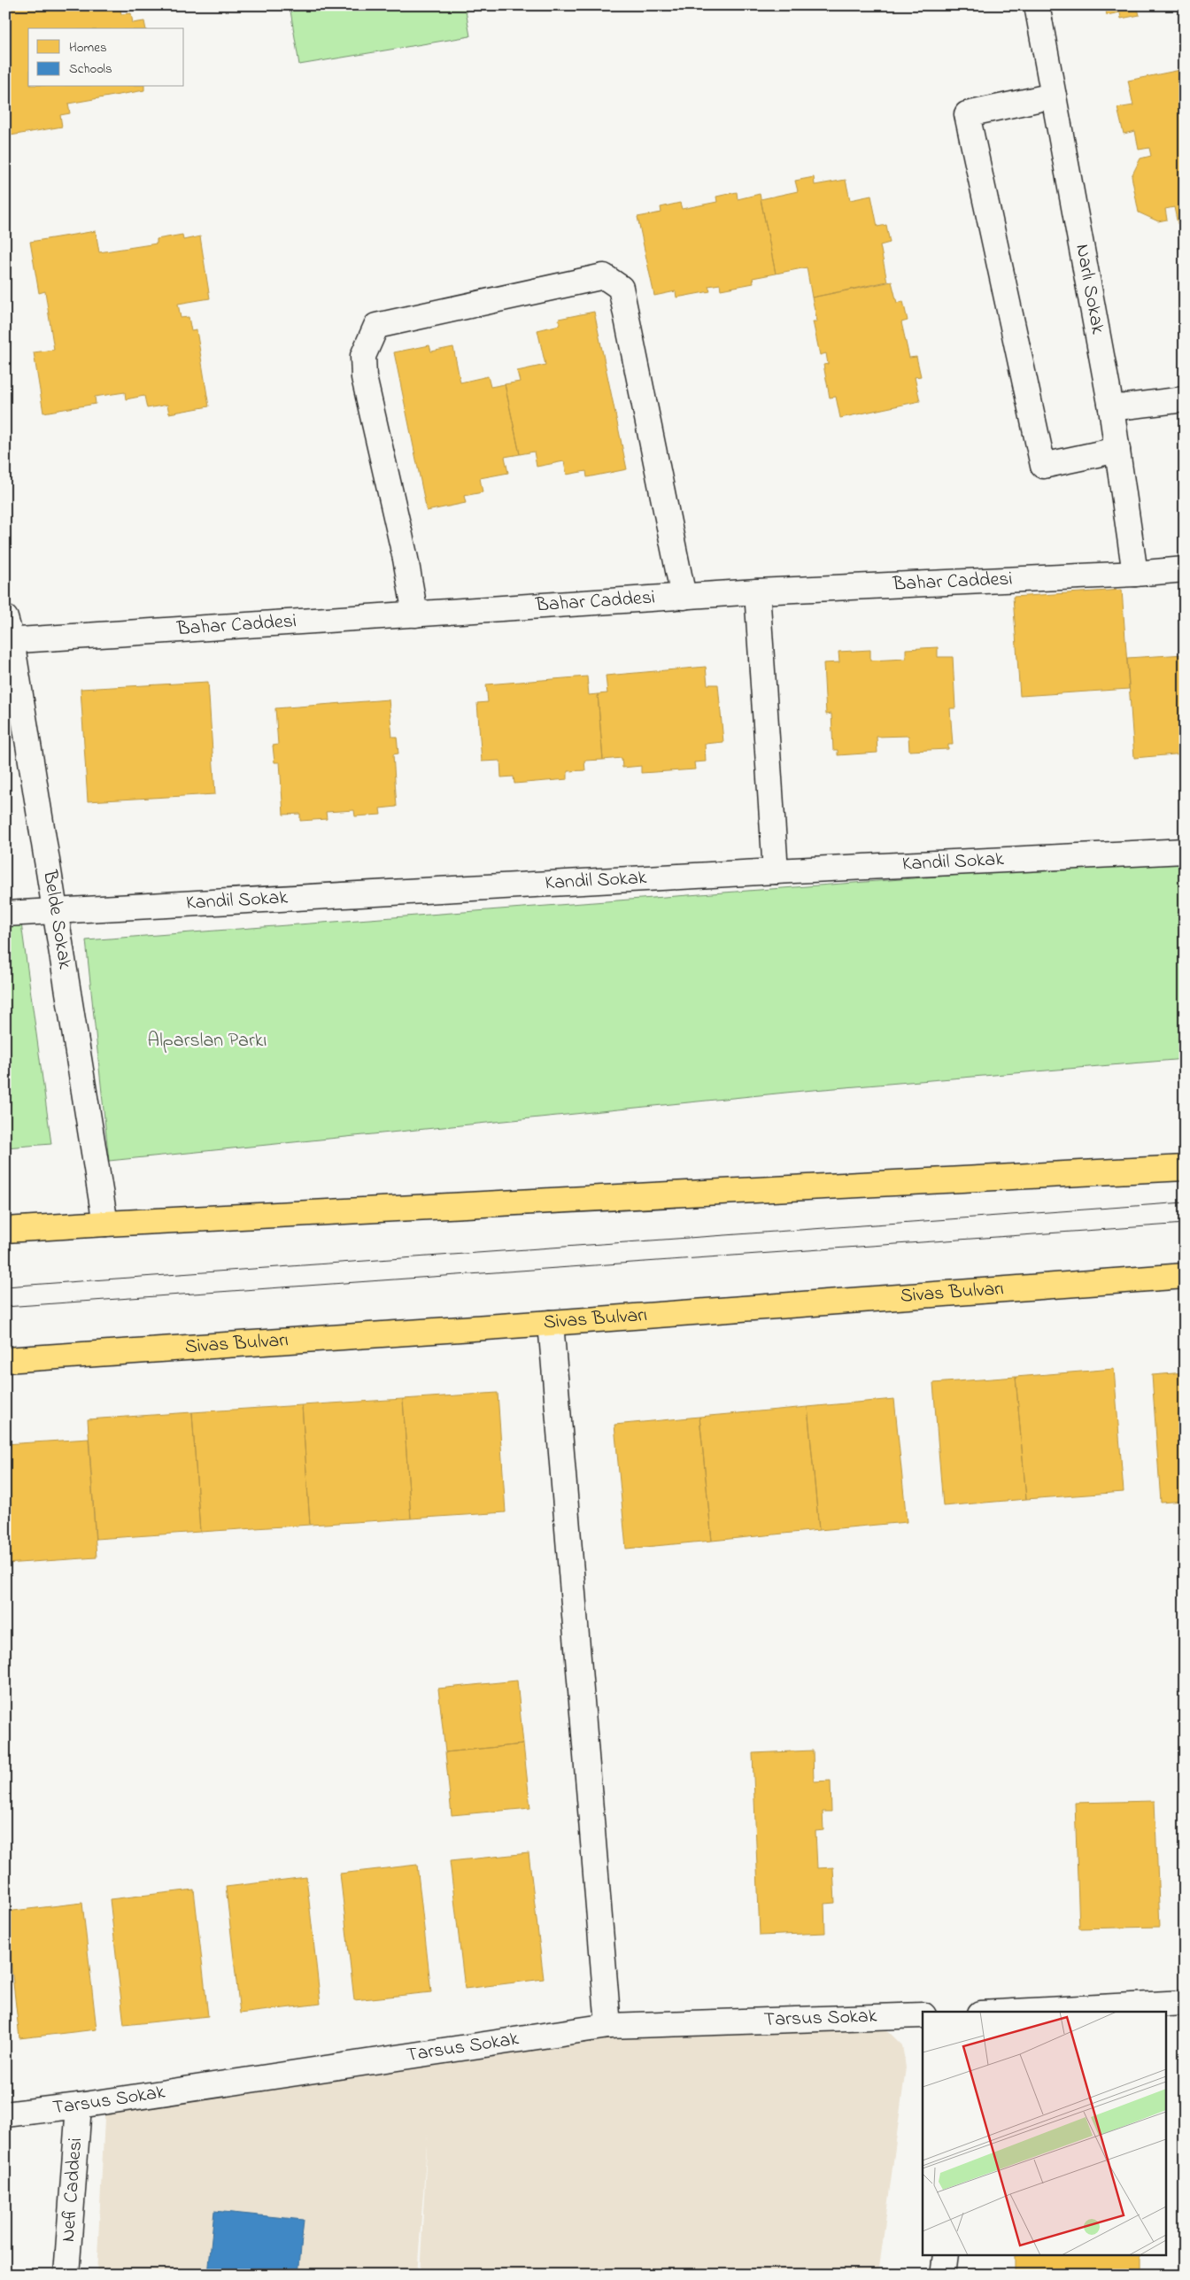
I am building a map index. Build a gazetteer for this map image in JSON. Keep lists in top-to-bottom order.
{
  "streets": {
    "highway": ["Sivas Bulvarı"],
    "street": [
      "Narlı Sokak",
      "Bahar Caddesi",
      "Kandil Sokak",
      "Belde Sokak",
      "Tarsus Sokak",
      "Nefi Caddesi"
    ]
  },
  "crossings": [
    ["Narlı Sokak", "Bahar Caddesi"],
    ["Bahar Caddesi", "Belde Sokak"],
    ["Kandil Sokak", "Belde Sokak"],
    ["Tarsus Sokak", "Nefi Caddesi"]
  ],
  "parks": ["Alparslan Parkı"],
  "legend": ["Homes", "Schools"]
}
